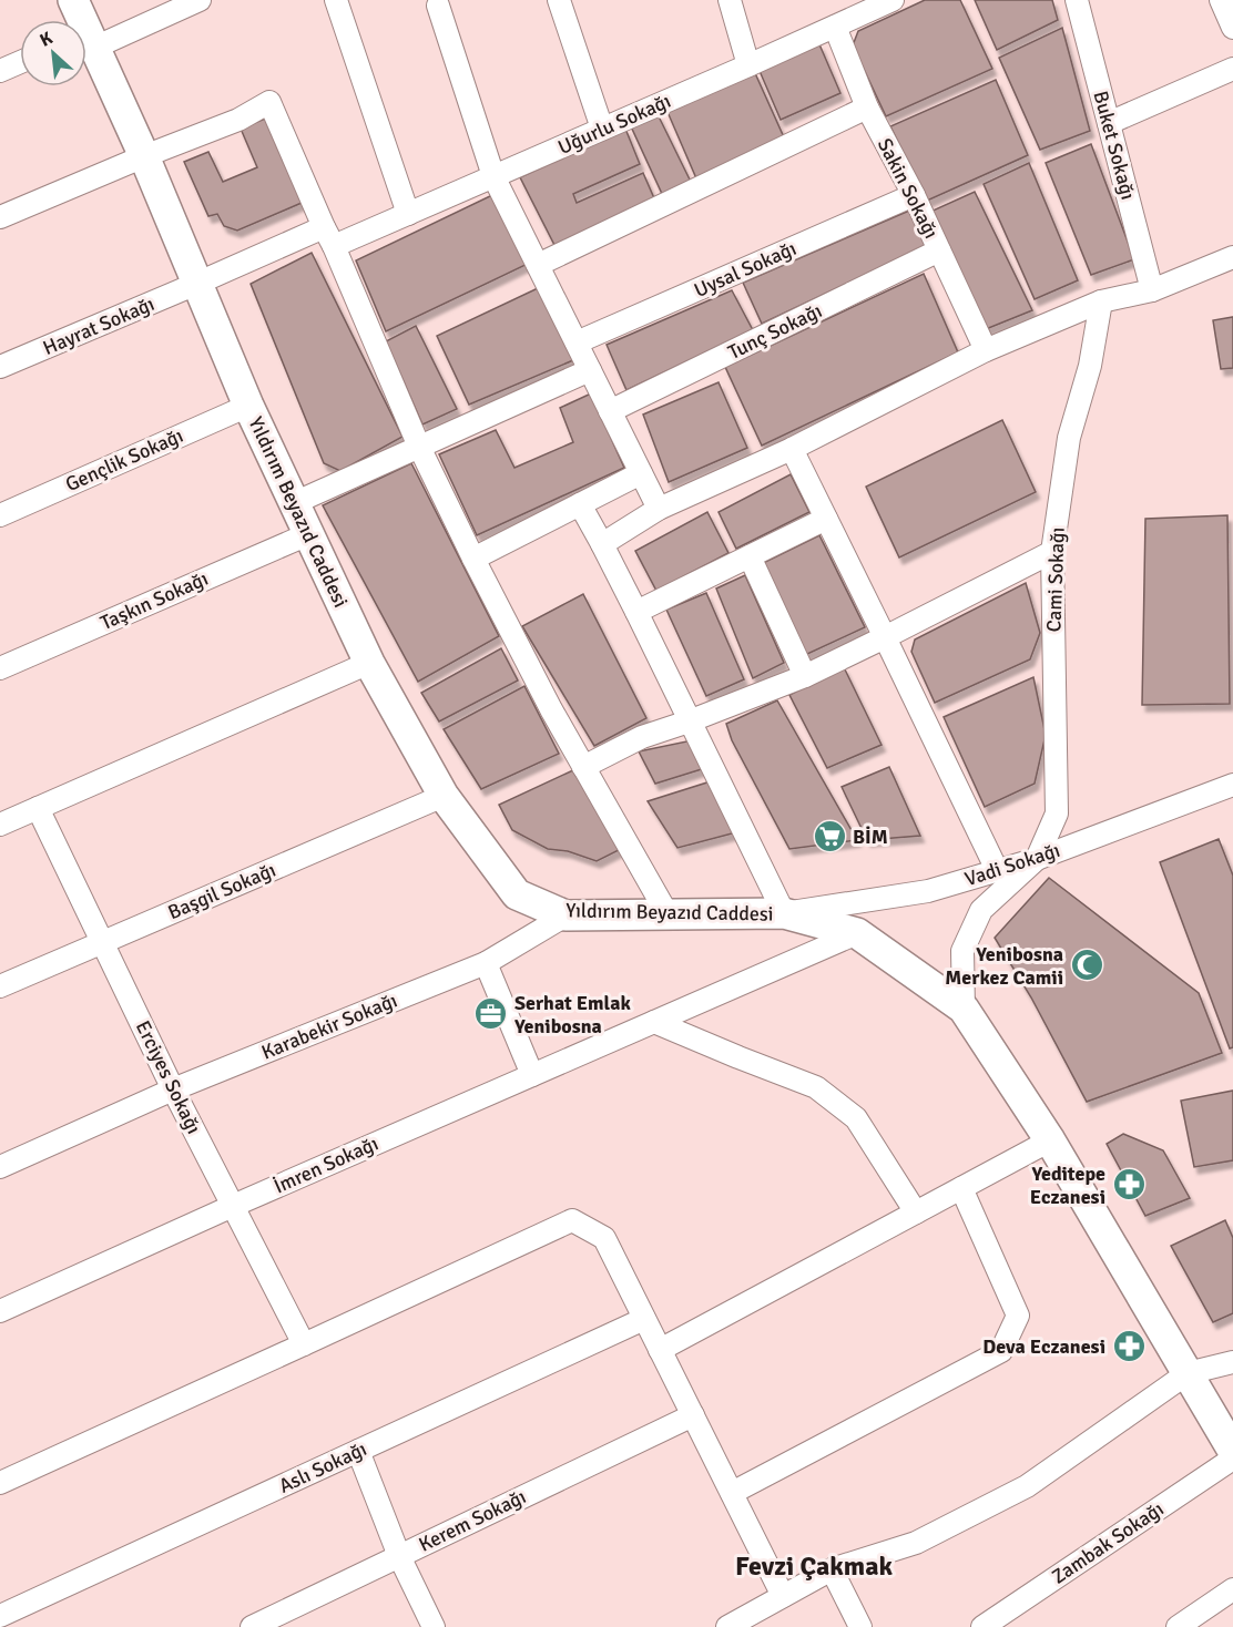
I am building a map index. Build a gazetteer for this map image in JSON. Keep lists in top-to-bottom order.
{
  "streets": {
    "main road": ["Yıldırım Beyazıd Caddesi"],
    "street": [
      "Uğurlu Sokağı",
      "Buket Sokağı",
      "Sakin Sokağı",
      "Uysal Sokağı",
      "Hayrat Sokağı",
      "Tunç Sokağı",
      "Gençlik Sokağı",
      "Cami Sokağı",
      "Taşkın Sokağı",
      "Vadi Sokağı",
      "Başgil Sokağı",
      "Karabekir Sokağı",
      "Erciyes Sokağı",
      "İmren Sokağı",
      "Aslı Sokağı",
      "Kerem Sokağı",
      "Zambak Sokağı"
    ]
  },
  "crossings": [
    ["Uğurlu Sokağı", "Sakin Sokağı"],
    ["Uğurlu Sokağı", "Hayrat Sokağı"],
    ["Uğurlu Sokağı", "Yıldırım Beyazıd Caddesi"],
    ["Sakin Sokağı", "Uysal Sokağı"],
    ["Sakin Sokağı", "Tunç Sokağı"],
    ["Hayrat Sokağı", "Yıldırım Beyazıd Caddesi"],
    ["Gençlik Sokağı", "Yıldırım Beyazıd Caddesi"],
    ["Yıldırım Beyazıd Caddesi", "Taşkın Sokağı"],
    ["Yıldırım Beyazıd Caddesi", "Vadi Sokağı"],
    ["Yıldırım Beyazıd Caddesi", "Başgil Sokağı"],
    ["Yıldırım Beyazıd Caddesi", "Karabekir Sokağı"],
    ["Yıldırım Beyazıd Caddesi", "İmren Sokağı"],
    ["Cami Sokağı", "Vadi Sokağı"],
    ["Başgil Sokağı", "Erciyes Sokağı"],
    ["Karabekir Sokağı", "Erciyes Sokağı"],
    ["Erciyes Sokağı", "İmren Sokağı"]
  ],
  "districts": ["Fevzi Çakmak"],
  "places": {
    "supermarket": ["BİM"],
    "mosque": ["Yenibosna Merkez Camii"],
    "office": ["Serhat Emlak Yenibosna"],
    "pharmacy": ["Yeditepe Eczanesi", "Deva Eczanesi"]
  },
  "north": "top left"
}
